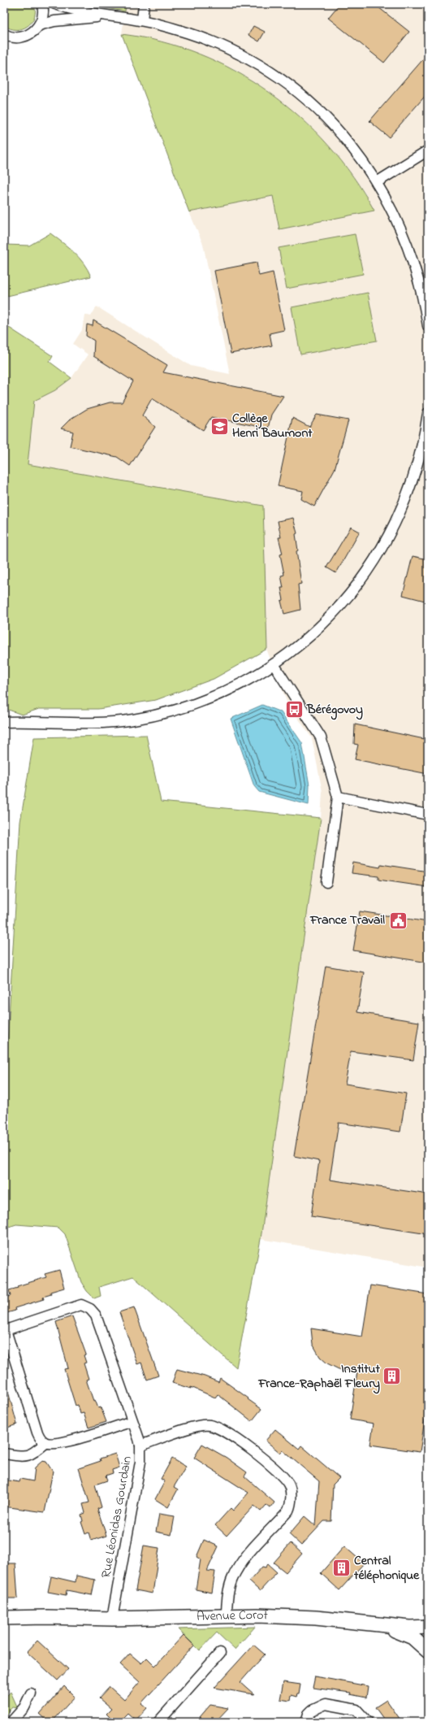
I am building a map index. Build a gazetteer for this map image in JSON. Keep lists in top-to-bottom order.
{
  "streets": {
    "street": ["Rue Léonidas Gourdain", "Avenue Corot"]
  },
  "crossings": [
    ["Rue Léonidas Gourdain", "Avenue Corot"]
  ],
  "places": {
    "school or university": ["Collège Henri Baumont"],
    "bus stop": ["Bérégovoy"],
    "public building": ["France Travail"],
    "building": ["Institut France-Raphaël Fleury", "Central téléphonique"]
  }
}
